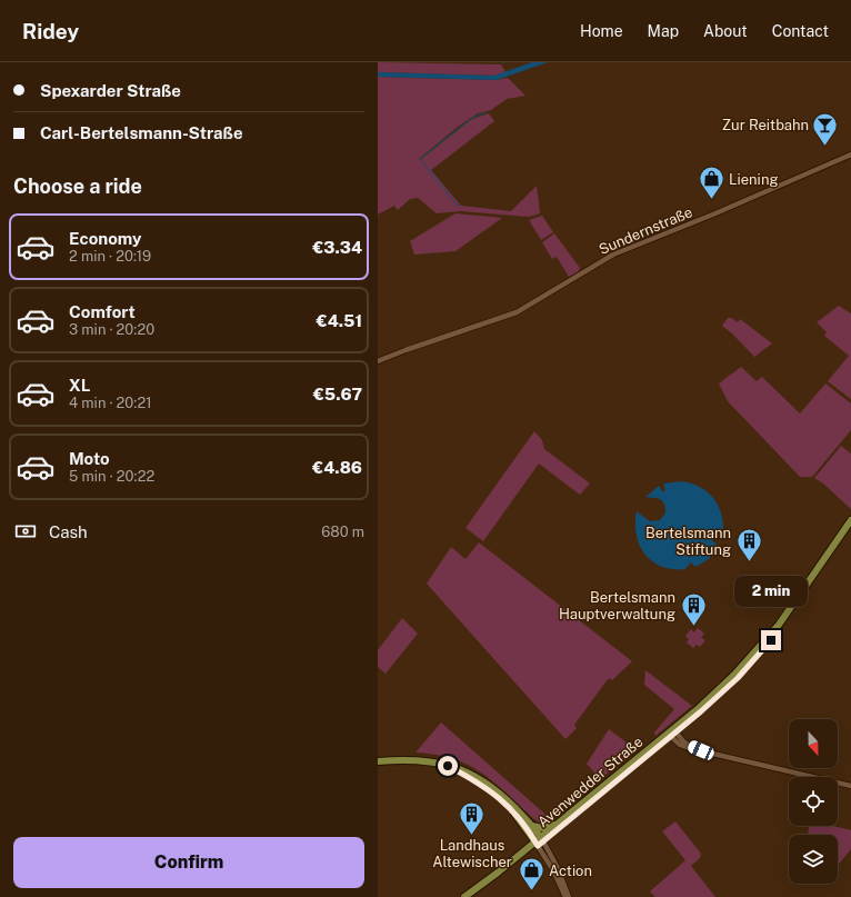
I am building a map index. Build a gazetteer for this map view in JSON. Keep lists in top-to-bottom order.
{
  "streets": {
    "main road": ["Avenwedder Straße"],
    "street": ["Sundernstraße"]
  },
  "places": {
    "bar": ["Zur Reitbahn"],
    "shop": ["Liening", "Action"],
    "building": ["Bertelsmann Stiftung", "Bertelsmann Hauptverwaltung", "Landhaus Altewischer"]
  },
  "north": "bottom",
  "page": {
    "header": "Ridey",
    "nav": [
      "Home",
      "Map",
      "About",
      "Contact"
    ],
    "banner": ["Spexarder Straße", "Carl-Bertelsmann-Straße"],
    "heading": "Choose a ride",
    "list": [
      {
        "name": "Economy",
        "note": "2 min · 20:19",
        "value": "€3.34"
      },
      {
        "name": "Comfort",
        "note": "3 min · 20:20",
        "value": "€4.51"
      },
      {
        "name": "XL",
        "note": "4 min · 20:21",
        "value": "€5.67"
      },
      {
        "name": "Moto",
        "note": "5 min · 20:22",
        "value": "€4.86"
      }
    ],
    "pay": ["Cash", "680 m"],
    "bubble": "2 min",
    "buttons": "Confirm"
  }
}
